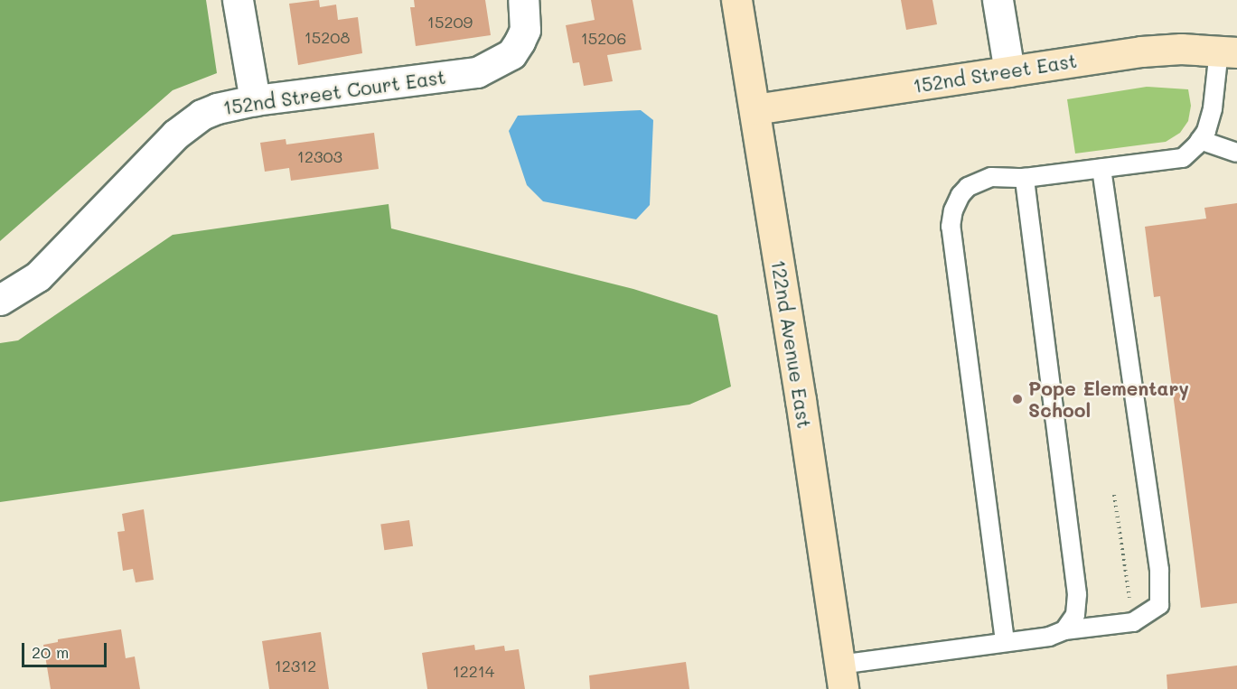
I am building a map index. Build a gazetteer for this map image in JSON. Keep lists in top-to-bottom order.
{
  "streets": {
    "main road": ["152nd Street East", "122nd Avenue East"],
    "street": ["152nd Street Court East"]
  },
  "crossings": [
    ["152nd Street East", "122nd Avenue East"]
  ],
  "places": ["Pope Elementary School"],
  "house_numbers": [
    "15209",
    "15208",
    "15206",
    "12303",
    "12312",
    "12214"
  ],
  "scale_bar": "20 m"
}
